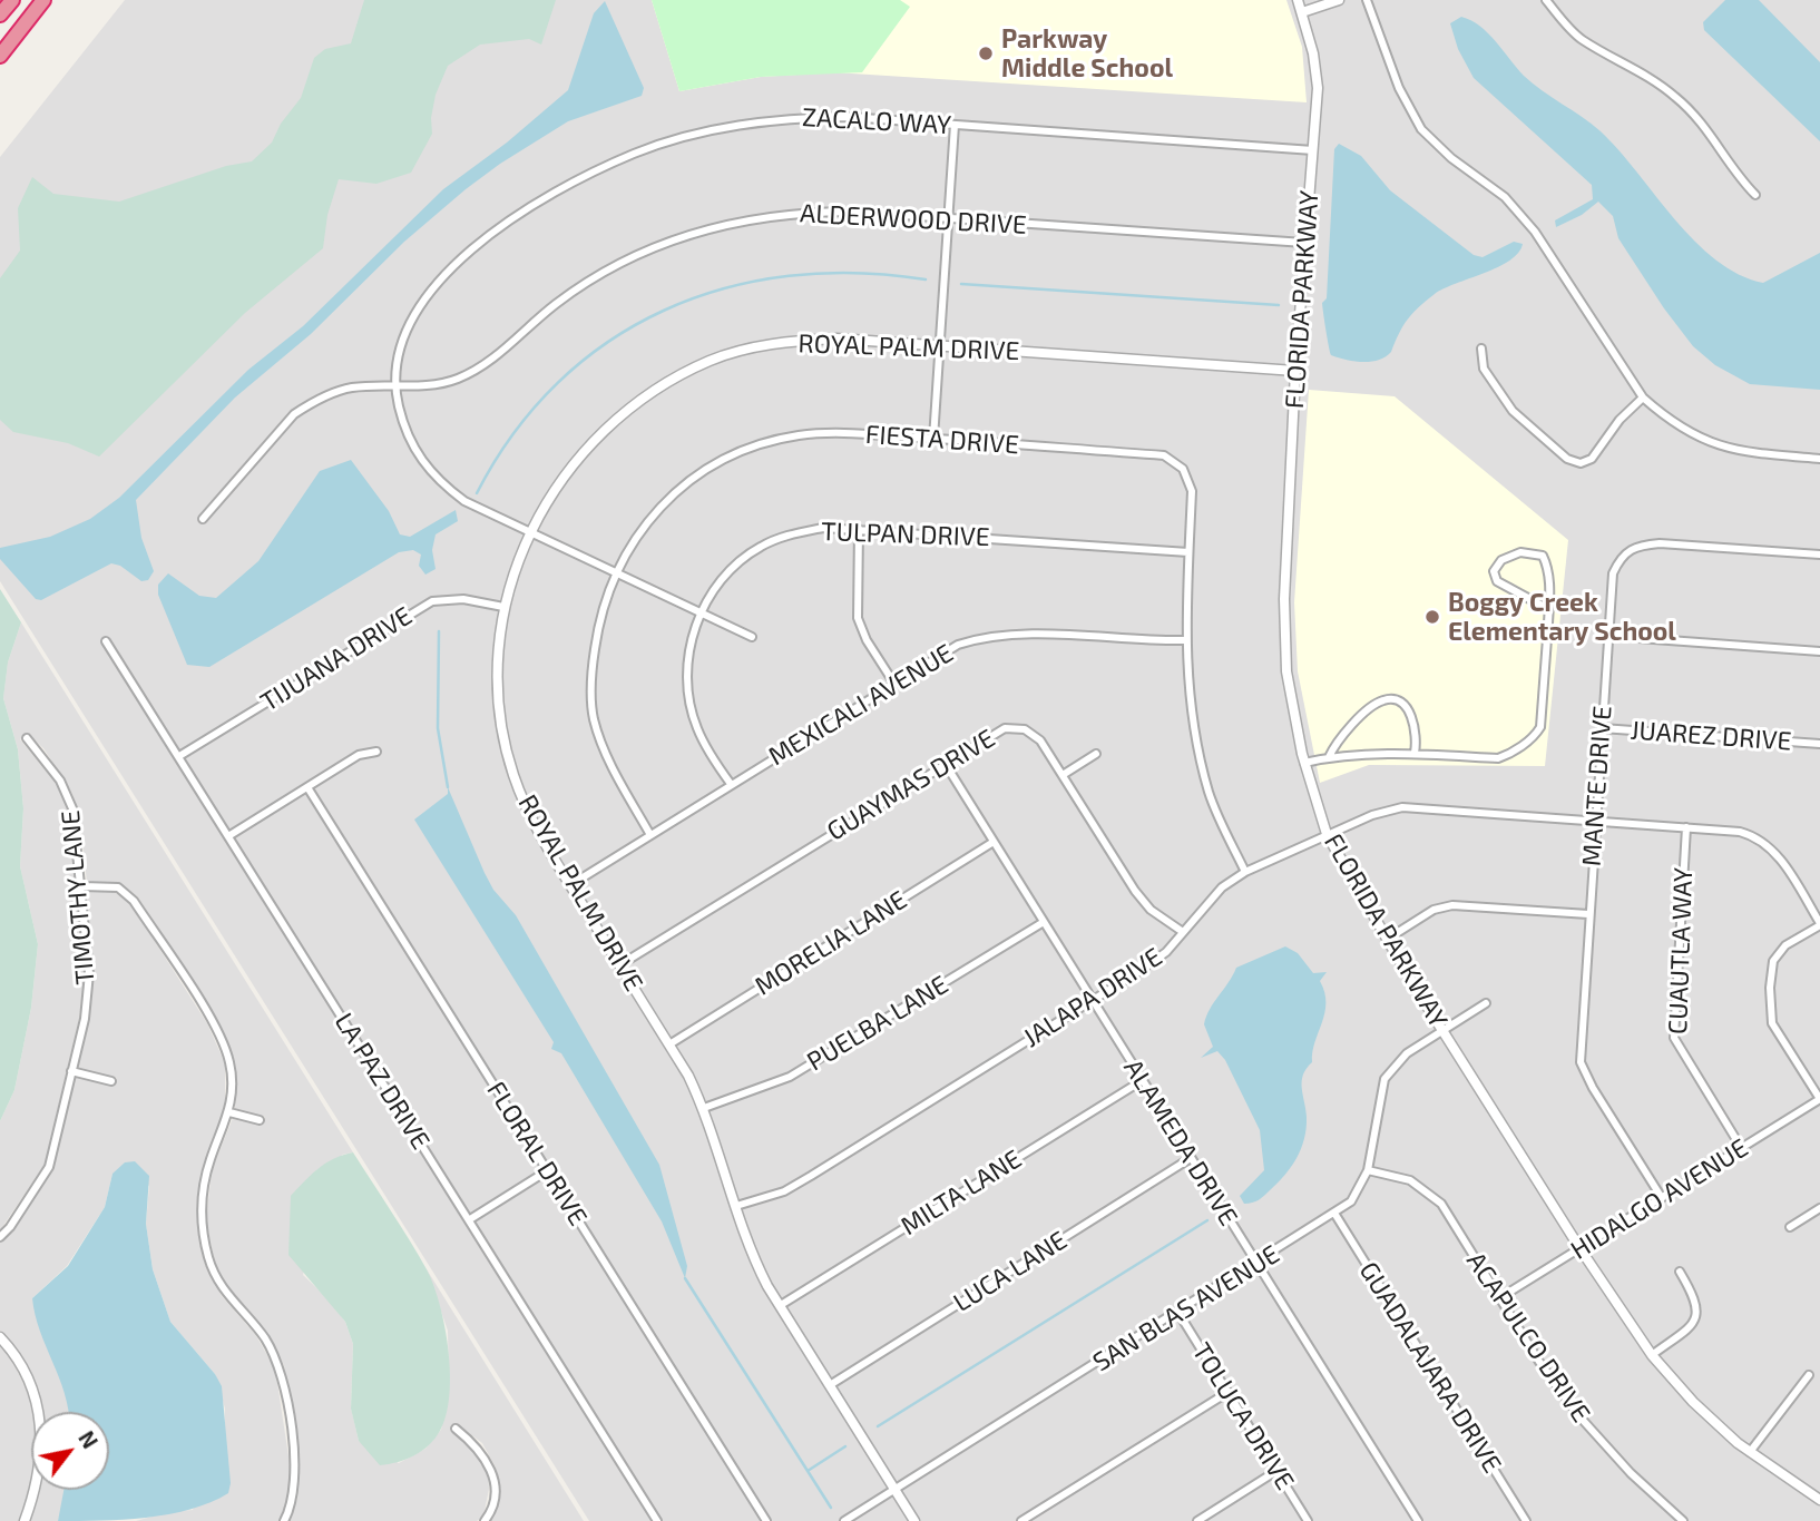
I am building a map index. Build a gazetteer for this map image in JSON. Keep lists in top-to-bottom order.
{
  "streets": {
    "street": [
      "ZACALO WAY",
      "ALDERWOOD DRIVE",
      "FLORIDA PARKWAY",
      "ROYAL PALM DRIVE",
      "FIESTA DRIVE",
      "TULPAN DRIVE",
      "TIJUANA DRIVE",
      "MEXICALI AVENUE",
      "JUAREZ DRIVE",
      "GUAYMAS DRIVE",
      "MANTE DRIVE",
      "TIMOTHY LANE",
      "MORELIA LANE",
      "CUAUTLA WAY",
      "JALAPA DRIVE",
      "PUELBA LANE",
      "LA PAZ DRIVE",
      "ALAMEDA DRIVE",
      "FLORAL DRIVE",
      "MILTA LANE",
      "HIDALGO AVENUE",
      "LUCA LANE",
      "SAN BLAS AVENUE",
      "ACAPULCO DRIVE",
      "GUADALAJARA DRIVE",
      "TOLUCA DRIVE"
    ]
  },
  "crossings": [
    ["ZACALO WAY", "ALDERWOOD DRIVE"],
    ["ZACALO WAY", "FLORIDA PARKWAY"],
    ["ZACALO WAY", "ROYAL PALM DRIVE"],
    ["ZACALO WAY", "FIESTA DRIVE"],
    ["ZACALO WAY", "TULPAN DRIVE"],
    ["ALDERWOOD DRIVE", "FLORIDA PARKWAY"],
    ["FLORIDA PARKWAY", "ROYAL PALM DRIVE"],
    ["FLORIDA PARKWAY", "JALAPA DRIVE"],
    ["FLORIDA PARKWAY", "HIDALGO AVENUE"],
    ["FLORIDA PARKWAY", "SAN BLAS AVENUE"],
    ["ROYAL PALM DRIVE", "TIJUANA DRIVE"],
    ["ROYAL PALM DRIVE", "MEXICALI AVENUE"],
    ["ROYAL PALM DRIVE", "GUAYMAS DRIVE"],
    ["ROYAL PALM DRIVE", "MORELIA LANE"],
    ["ROYAL PALM DRIVE", "JALAPA DRIVE"],
    ["ROYAL PALM DRIVE", "PUELBA LANE"],
    ["ROYAL PALM DRIVE", "MILTA LANE"],
    ["ROYAL PALM DRIVE", "LUCA LANE"],
    ["ROYAL PALM DRIVE", "SAN BLAS AVENUE"],
    ["FIESTA DRIVE", "TULPAN DRIVE"],
    ["FIESTA DRIVE", "MEXICALI AVENUE"],
    ["FIESTA DRIVE", "JALAPA DRIVE"],
    ["TULPAN DRIVE", "MEXICALI AVENUE"],
    ["TIJUANA DRIVE", "LA PAZ DRIVE"],
    ["JUAREZ DRIVE", "MANTE DRIVE"],
    ["GUAYMAS DRIVE", "JALAPA DRIVE"],
    ["GUAYMAS DRIVE", "ALAMEDA DRIVE"],
    ["MANTE DRIVE", "JALAPA DRIVE"],
    ["MANTE DRIVE", "HIDALGO AVENUE"],
    ["MORELIA LANE", "ALAMEDA DRIVE"],
    ["CUAUTLA WAY", "JALAPA DRIVE"],
    ["CUAUTLA WAY", "HIDALGO AVENUE"],
    ["JALAPA DRIVE", "ALAMEDA DRIVE"],
    ["PUELBA LANE", "ALAMEDA DRIVE"],
    ["ALAMEDA DRIVE", "MILTA LANE"],
    ["ALAMEDA DRIVE", "LUCA LANE"],
    ["ALAMEDA DRIVE", "SAN BLAS AVENUE"],
    ["HIDALGO AVENUE", "ACAPULCO DRIVE"],
    ["SAN BLAS AVENUE", "ACAPULCO DRIVE"],
    ["SAN BLAS AVENUE", "GUADALAJARA DRIVE"],
    ["SAN BLAS AVENUE", "TOLUCA DRIVE"]
  ],
  "places": ["Parkway Middle School", "Boggy Creek Elementary School"],
  "north": "top right"
}
